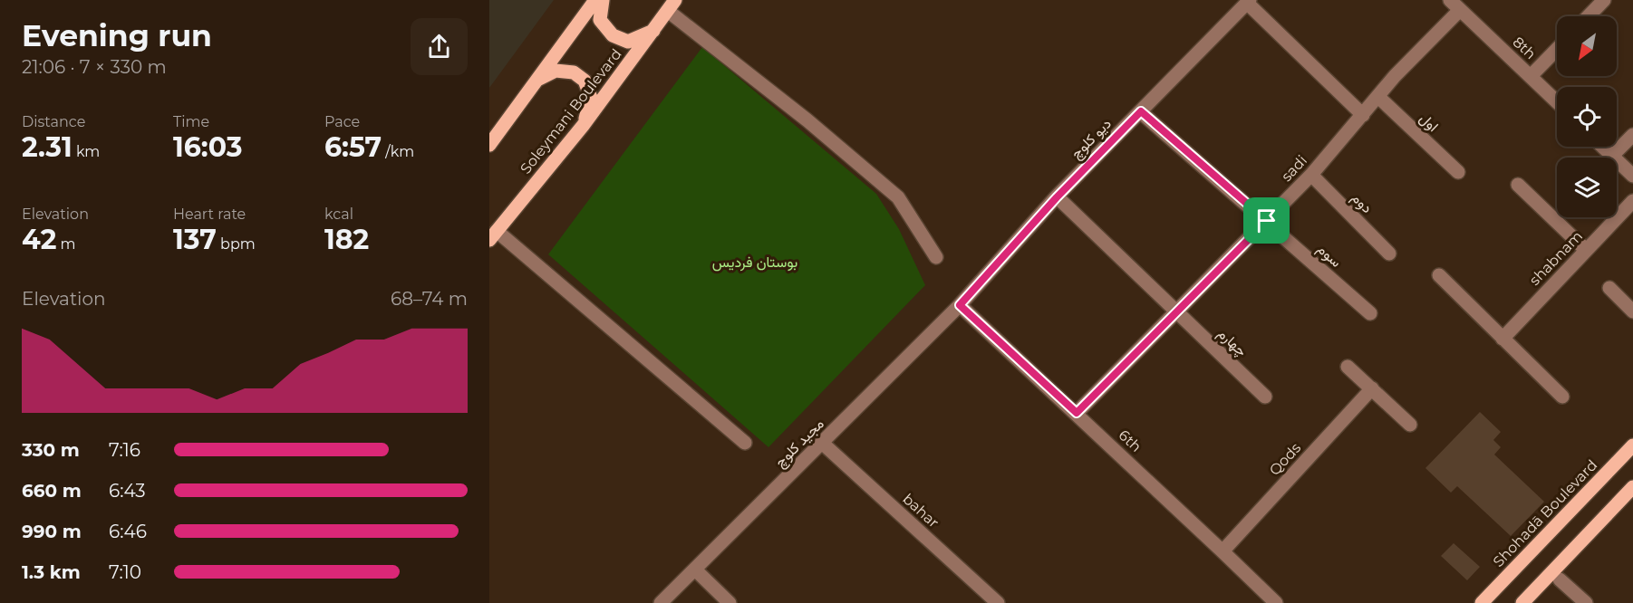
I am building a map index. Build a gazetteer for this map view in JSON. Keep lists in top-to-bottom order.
{
  "streets": {
    "main road": ["Soleymani Boulevard", "Shohadā Boulevard"],
    "street": [
      "8th",
      "اول",
      "دیو کلوچ",
      "sadi",
      "دوم",
      "سوم",
      "shabnam",
      "چهارم",
      "6th",
      "مجید کلوچ",
      "Qods",
      "bahar"
    ]
  },
  "crossings": [
    ["8th", "sadi"],
    ["اول", "sadi"],
    ["دیو کلوچ", "سوم"],
    ["دیو کلوچ", "چهارم"],
    ["دیو کلوچ", "6th"],
    ["دیو کلوچ", "مجید کلوچ"],
    ["sadi", "دوم"],
    ["sadi", "سوم"],
    ["sadi", "چهارم"],
    ["sadi", "6th"],
    ["6th", "مجید کلوچ"],
    ["6th", "Qods"],
    ["مجید کلوچ", "bahar"]
  ],
  "parks": ["بوستان فردیس"],
  "north": "bottom left",
  "page": {
    "heading": ["Evening run", "21:06 · 7 × 330 m"],
    "stats": [
      ["Distance", "2.31 km"],
      ["Time", "16:03"],
      ["Pace", "6:57 /km"],
      ["Elevation", "42 m"],
      ["Heart rate", "137 bpm"],
      ["kcal", "182"]
    ],
    "chart": ["Elevation", "68–74 m"],
    "list": [
      {
        "name": "330 m",
        "note": "7:16"
      },
      {
        "name": "660 m",
        "note": "6:43"
      },
      {
        "name": "990 m",
        "note": "6:46"
      },
      {
        "name": "1.3 km",
        "note": "7:10"
      }
    ]
  }
}
